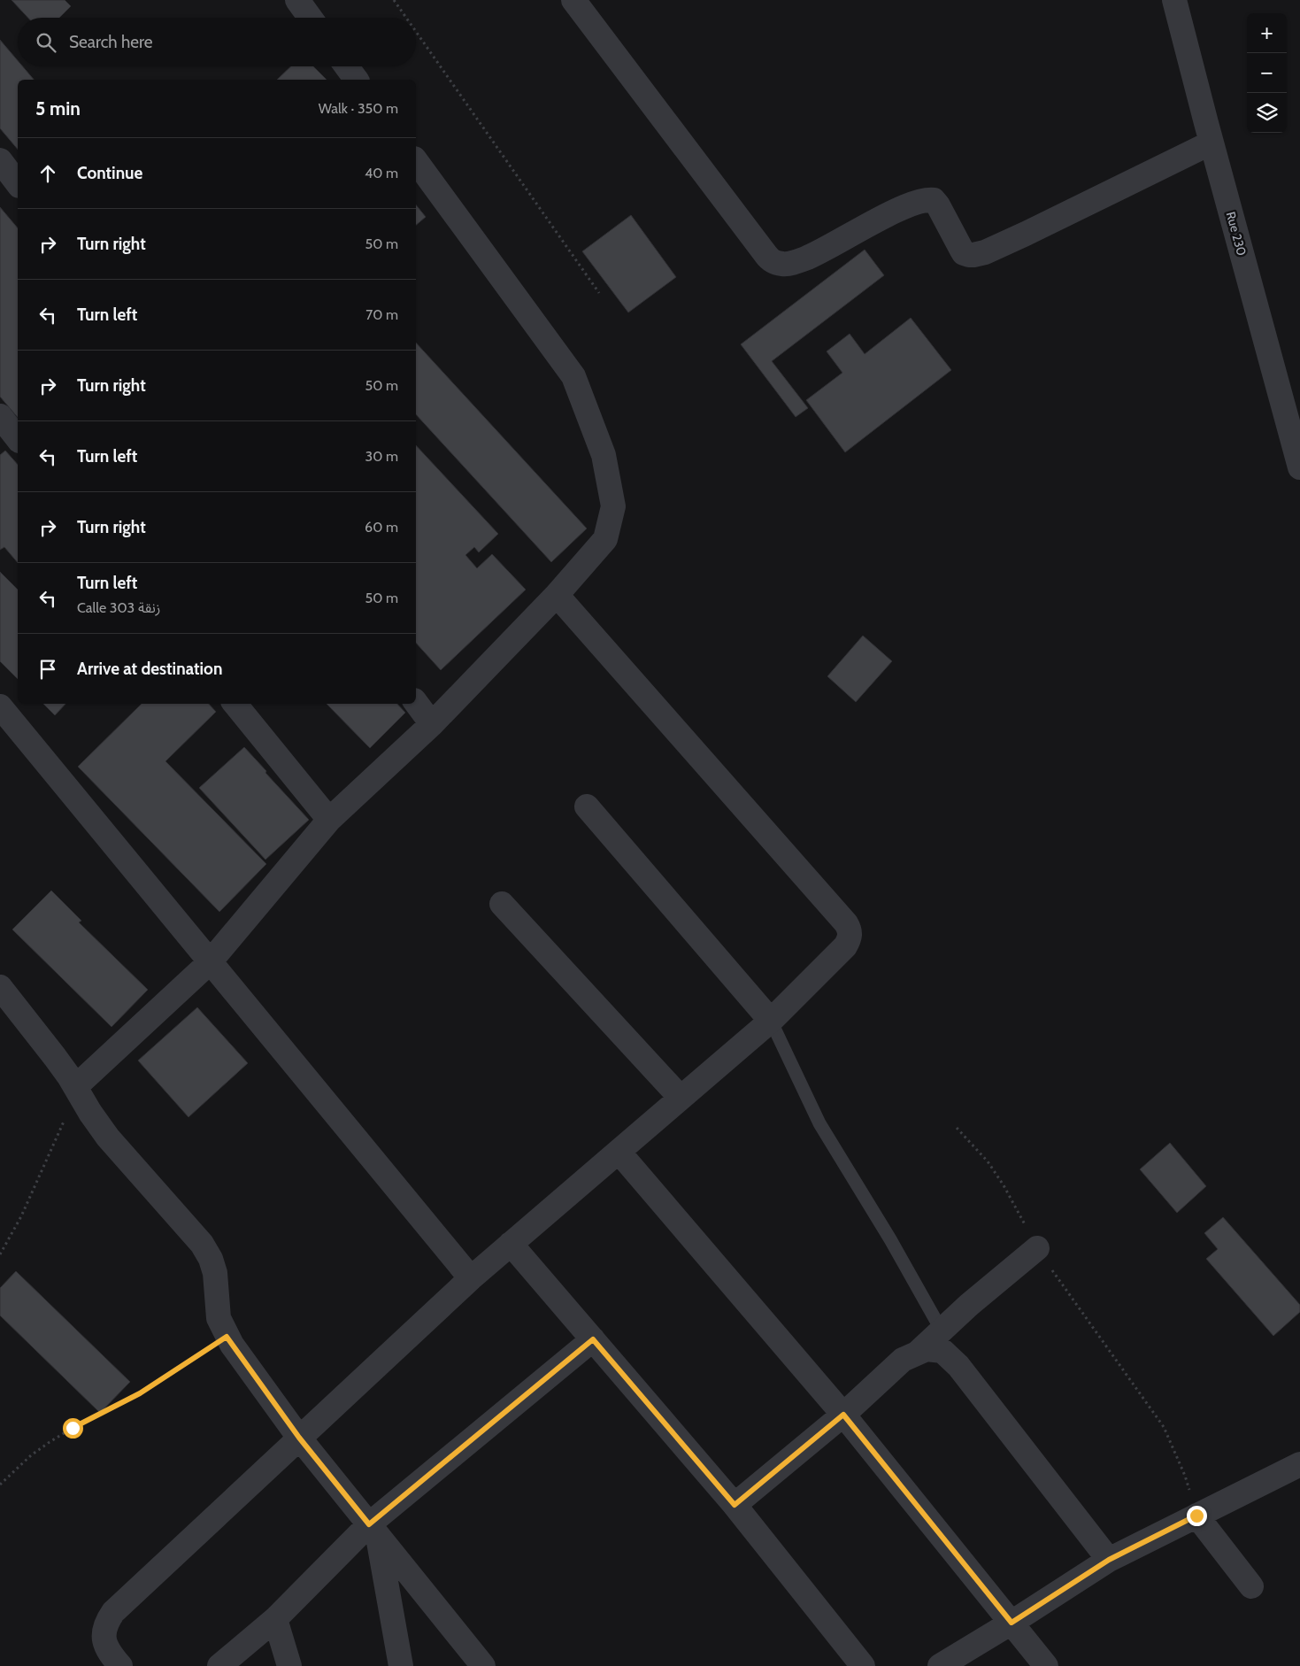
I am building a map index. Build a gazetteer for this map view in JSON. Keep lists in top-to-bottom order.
{
  "streets": {
    "street": ["Rue 230"]
  },
  "page": {
    "map_buttons": ["+", "−"],
    "search": "Search here",
    "heading": ["5 min", "Walk · 350 m"],
    "list": [
      ["Continue", "40 m"],
      ["Turn right", "50 m"],
      ["Turn left", "70 m"],
      ["Turn right", "50 m"],
      ["Turn left", "30 m"],
      ["Turn right", "60 m"],
      ["Turn left", "Calle 303 زنقة", "50 m"],
      "Arrive at destination"
    ]
  }
}
